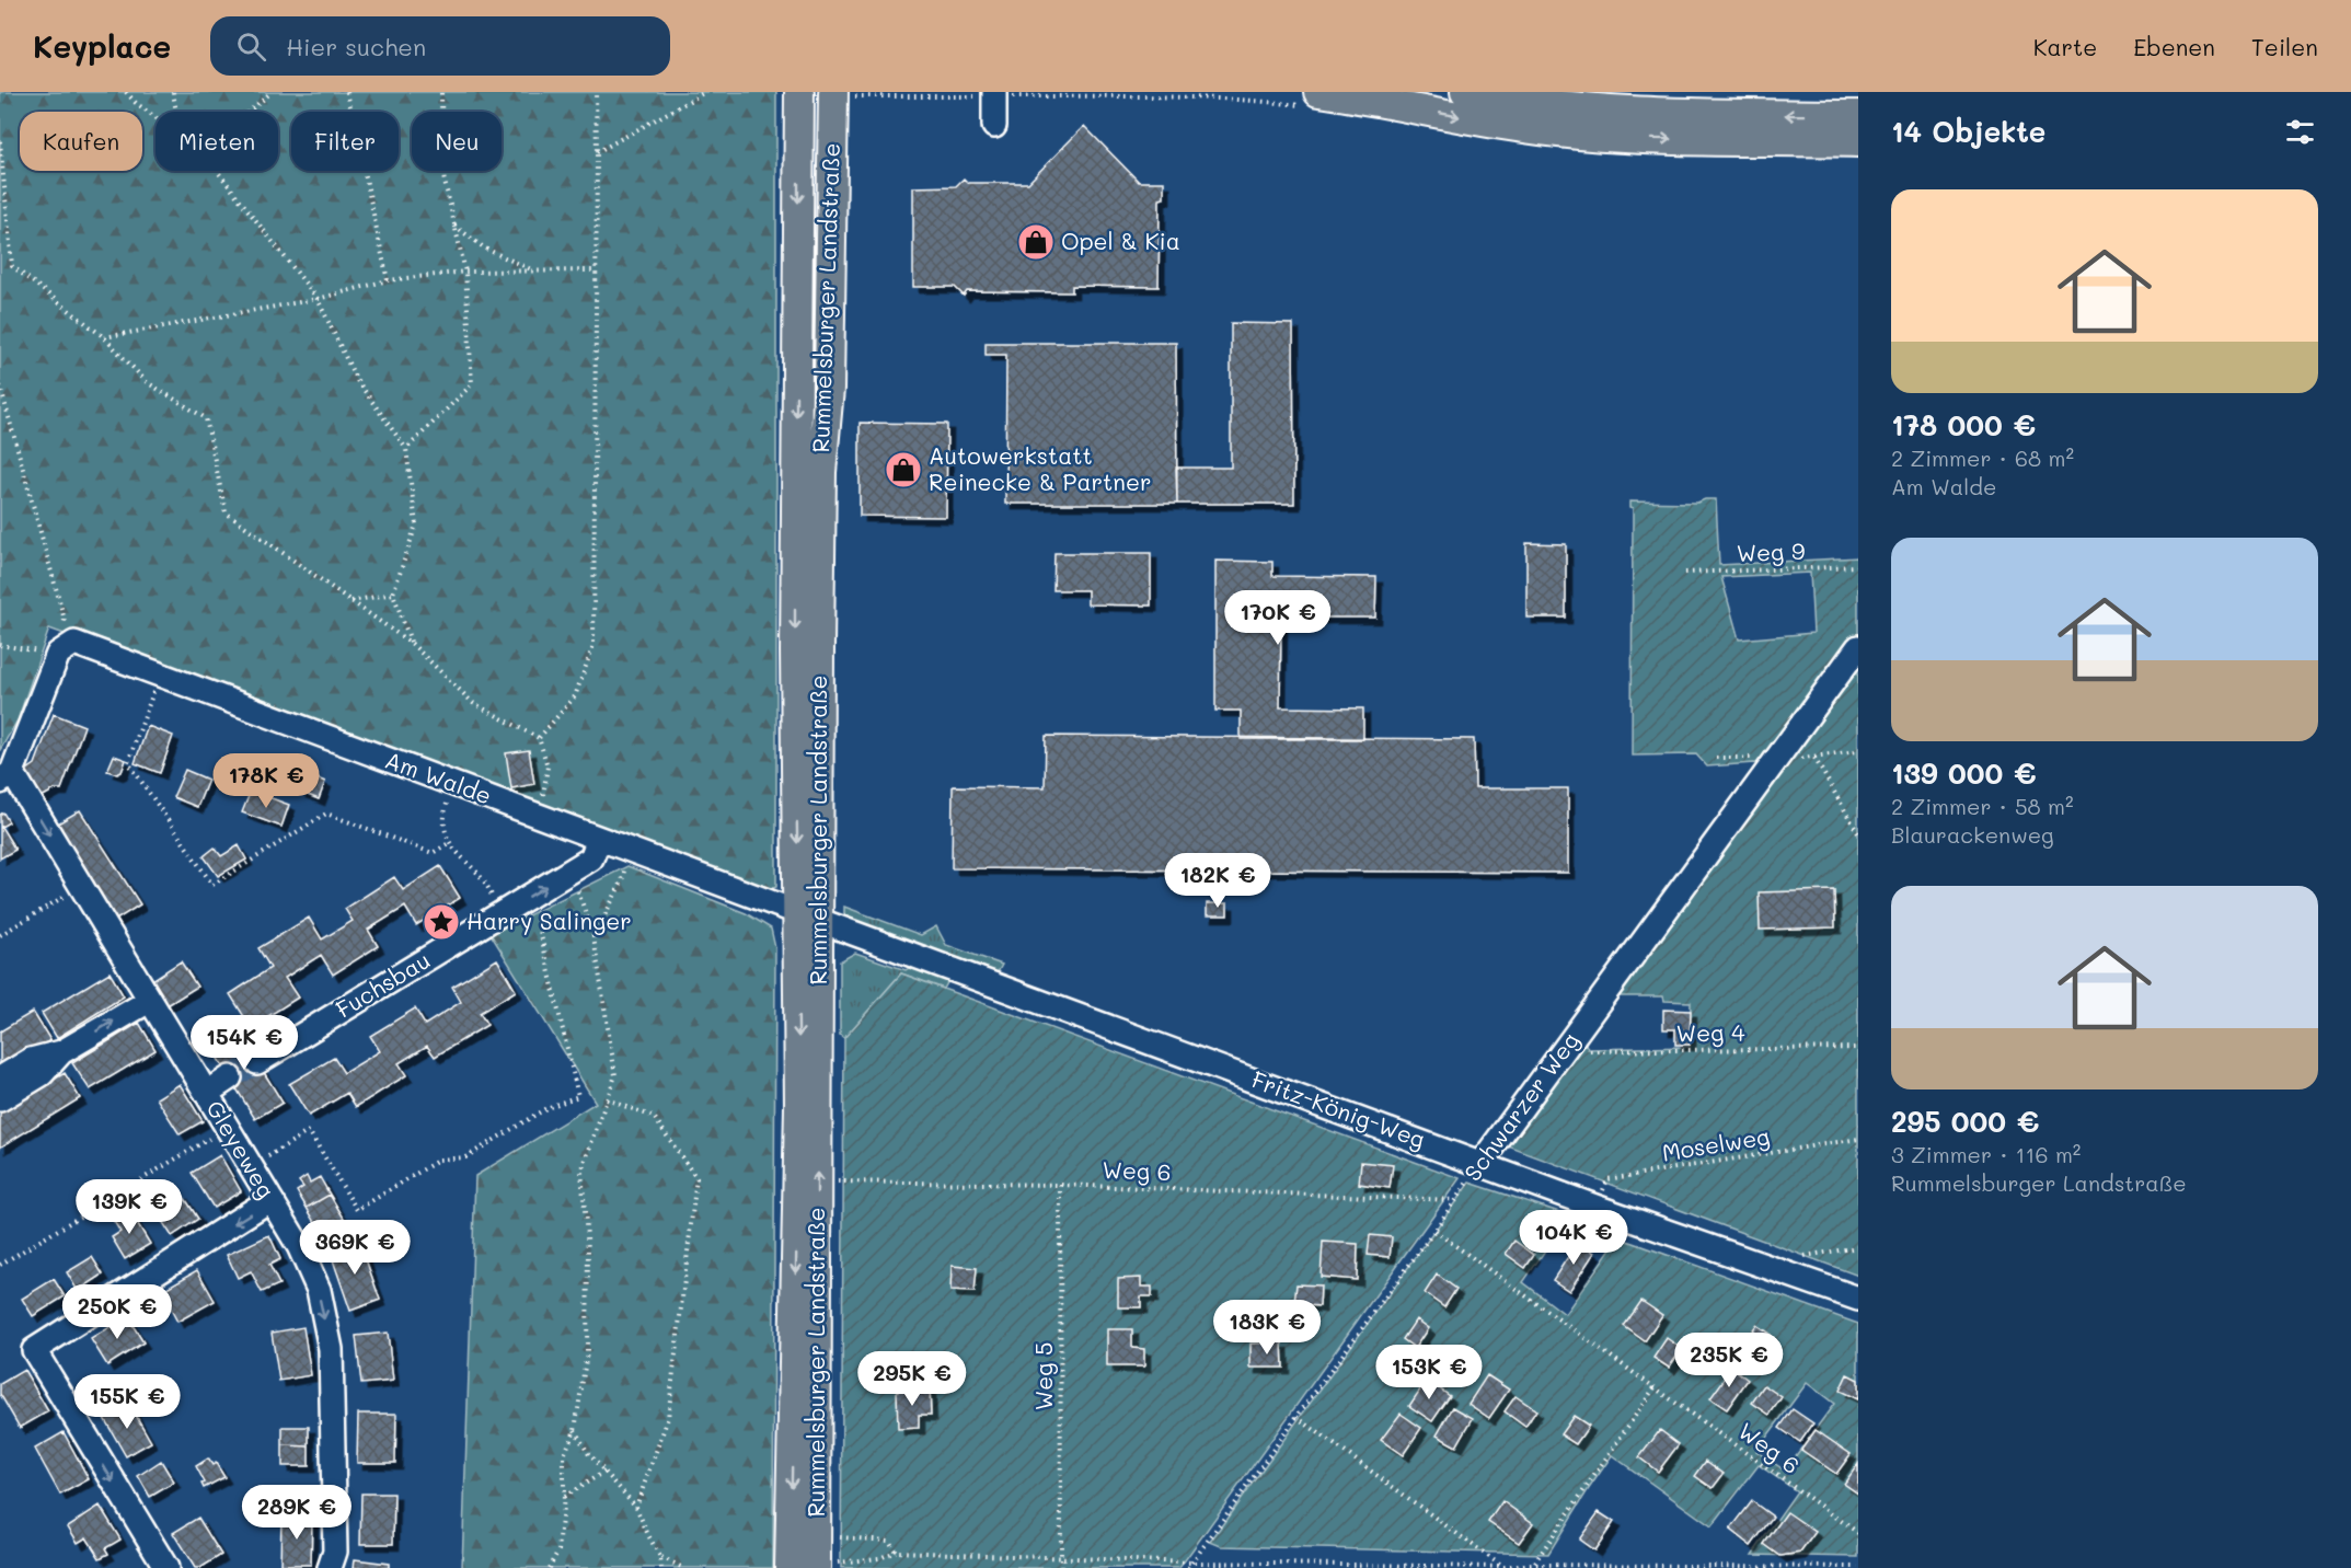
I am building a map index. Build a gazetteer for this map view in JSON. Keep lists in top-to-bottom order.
{
  "streets": {
    "main road": ["Rummelsburger Landstraße"],
    "street": [
      "Am Walde",
      "Fuchsbau",
      "Schwarzer Weg",
      "Fritz-König-Weg",
      "Gleyeweg"
    ],
    "path": [
      "Weg 9",
      "Weg 4",
      "Moselweg",
      "Weg 6",
      "Weg 5"
    ]
  },
  "crossings": [
    ["Rummelsburger Landstraße", "Am Walde"],
    ["Rummelsburger Landstraße", "Fritz-König-Weg"],
    ["Rummelsburger Landstraße", "Weg 6"],
    ["Am Walde", "Fuchsbau"],
    ["Am Walde", "Fritz-König-Weg"],
    ["Weg 4", "Schwarzer Weg"],
    ["Schwarzer Weg", "Fritz-König-Weg"],
    ["Schwarzer Weg", "Weg 6"],
    ["Fritz-König-Weg", "Moselweg"],
    ["Weg 6", "Weg 5"]
  ],
  "one_way": ["Fuchsbau", "Gleyeweg"],
  "places": {
    "shop": ["Opel & Kia", "Autowerkstatt Reinecke & Partner"],
    "place": ["Harry Salinger"]
  },
  "page": {
    "header": "Keyplace",
    "search": "Hier suchen",
    "nav": ["Karte", "Ebenen", "Teilen"],
    "heading": "14 Objekte",
    "chip": [
      "Kaufen",
      "Mieten",
      "Filter",
      "Neu"
    ],
    "list": [
      {
        "name": "178 000 €",
        "note": "2 Zimmer · 68 m² · Am Walde"
      },
      {
        "name": "139 000 €",
        "note": "2 Zimmer · 58 m² · Blaurackenweg"
      },
      {
        "name": "295 000 €",
        "note": "3 Zimmer · 116 m² · Rummelsburger Landstraße"
      }
    ],
    "price": [
      "170K €",
      "178K €",
      "182K €",
      "154K €",
      "139K €",
      "104K €",
      "369K €",
      "250K €",
      "183K €",
      "235K €",
      "153K €",
      "295K €",
      "155K €",
      "289K €"
    ]
  }
}
